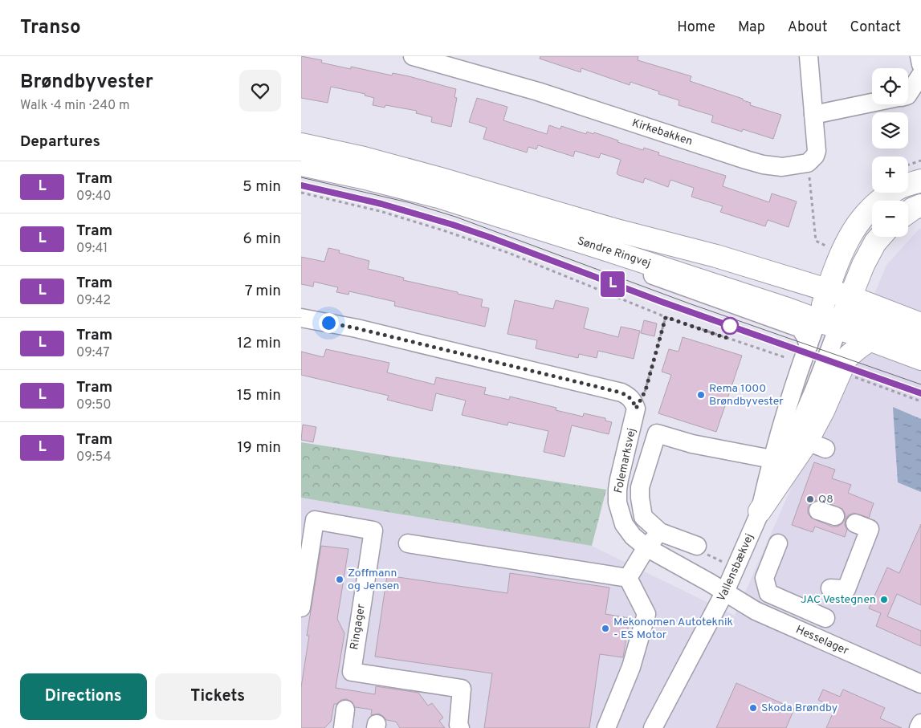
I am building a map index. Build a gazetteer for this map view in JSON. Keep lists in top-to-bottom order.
{
  "streets": {
    "main road": ["Søndre Ringvej"],
    "street": [
      "Kirkebakken",
      "Folemarksvej",
      "Vallensbækvej",
      "Ringager",
      "Hesselager"
    ]
  },
  "crossings": [
    ["Søndre Ringvej", "Vallensbækvej"],
    ["Folemarksvej", "Vallensbækvej"],
    ["Folemarksvej", "Hesselager"],
    ["Vallensbækvej", "Hesselager"]
  ],
  "places": [
    "Rema 1000 Brøndbyvester",
    "Q8",
    "Zoffmann og Jensen",
    "JAC Vestegnen",
    "Mekonomen Autoteknik - ES Motor",
    "Skoda Brøndby"
  ],
  "lines": ["tram line L"],
  "page": {
    "header": "Transo",
    "nav": [
      "Home",
      "Map",
      "About",
      "Contact"
    ],
    "heading": [
      ["Brøndbyvester", "Walk · 4 min · 240 m"],
      "Departures"
    ],
    "on_map": "L",
    "map_buttons": ["+", "−"],
    "list": [
      {
        "mark": "L",
        "name": "Tram",
        "note": "09:40",
        "value": "5 min"
      },
      {
        "mark": "L",
        "name": "Tram",
        "note": "09:41",
        "value": "6 min"
      },
      {
        "mark": "L",
        "name": "Tram",
        "note": "09:42",
        "value": "7 min"
      },
      {
        "mark": "L",
        "name": "Tram",
        "note": "09:47",
        "value": "12 min"
      },
      {
        "mark": "L",
        "name": "Tram",
        "note": "09:50",
        "value": "15 min"
      },
      {
        "mark": "L",
        "name": "Tram",
        "note": "09:54",
        "value": "19 min"
      }
    ],
    "buttons": ["Directions", "Tickets"]
  }
}
